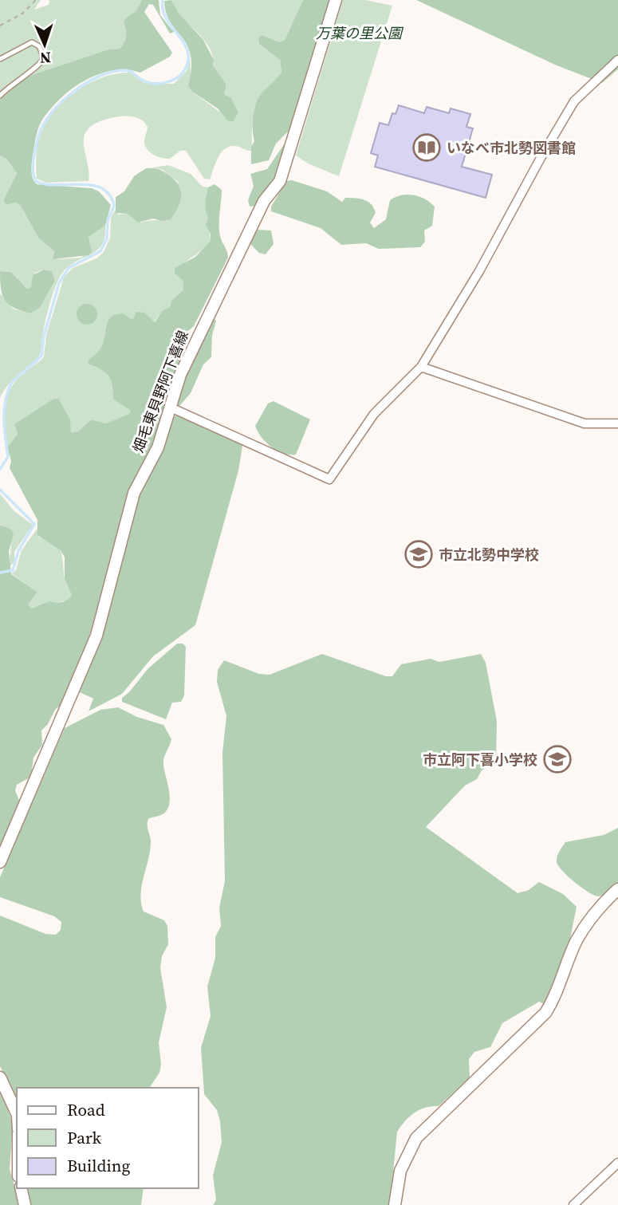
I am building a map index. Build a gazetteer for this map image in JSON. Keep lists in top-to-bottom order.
{
  "streets": {
    "main road": ["畑毛東貝野阿下喜線"]
  },
  "parks": ["万葉の里公園"],
  "places": {
    "library": ["いなべ市北勢図書館"],
    "school or university": ["市立北勢中学校", "市立阿下喜小学校"]
  },
  "legend": ["Road", "Park", "Building"],
  "north": "bottom"
}
